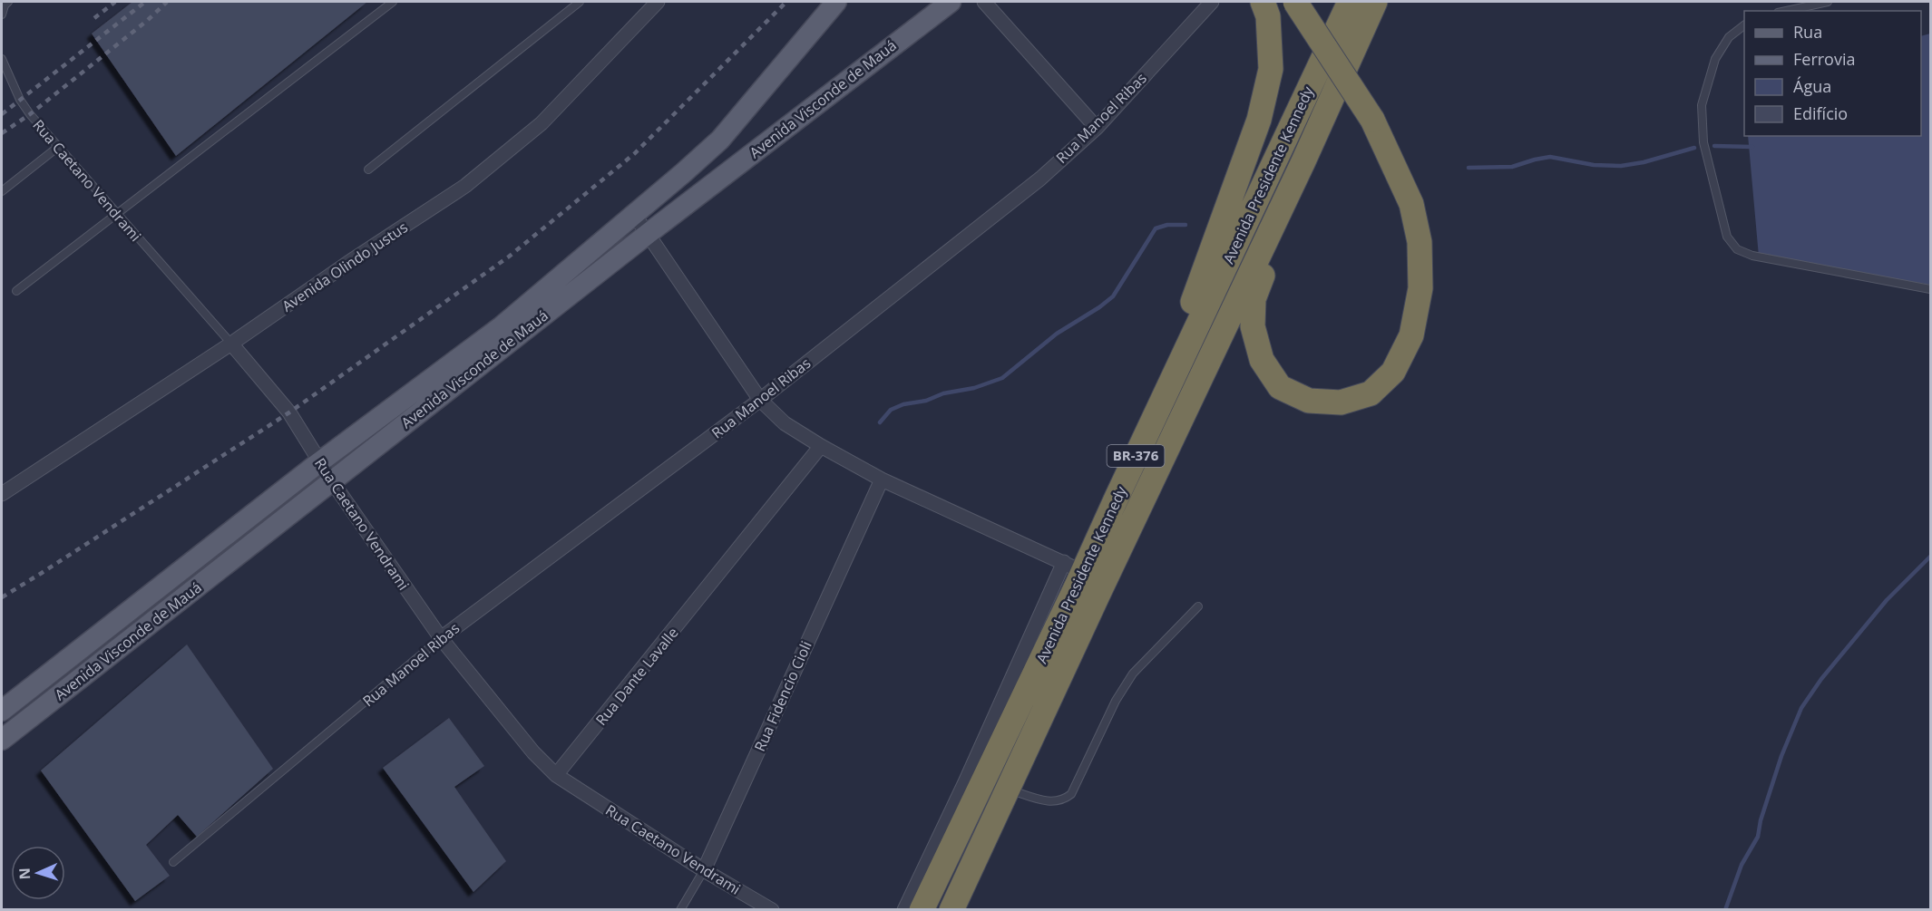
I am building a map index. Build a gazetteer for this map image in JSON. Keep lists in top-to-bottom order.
{
  "streets": {
    "highway": ["Avenida Presidente Kennedy", "BR-376"],
    "main road": ["Avenida Visconde de Mauá"],
    "street": [
      "Rua Manoel Ribas",
      "Rua Caetano Vendrami",
      "Avenida Olindo Justus",
      "Rua Dante Lavalle",
      "Rua Fidencio Cioli"
    ]
  },
  "crossings": [
    ["Avenida Visconde de Mauá", "Rua Caetano Vendrami"],
    ["Rua Manoel Ribas", "Rua Caetano Vendrami"],
    ["Rua Caetano Vendrami", "Avenida Olindo Justus"],
    ["Rua Caetano Vendrami", "Rua Dante Lavalle"],
    ["Rua Caetano Vendrami", "Rua Fidencio Cioli"]
  ],
  "legend": [
    "Rua",
    "Ferrovia",
    "Água",
    "Edifício"
  ],
  "north": "left"
}
